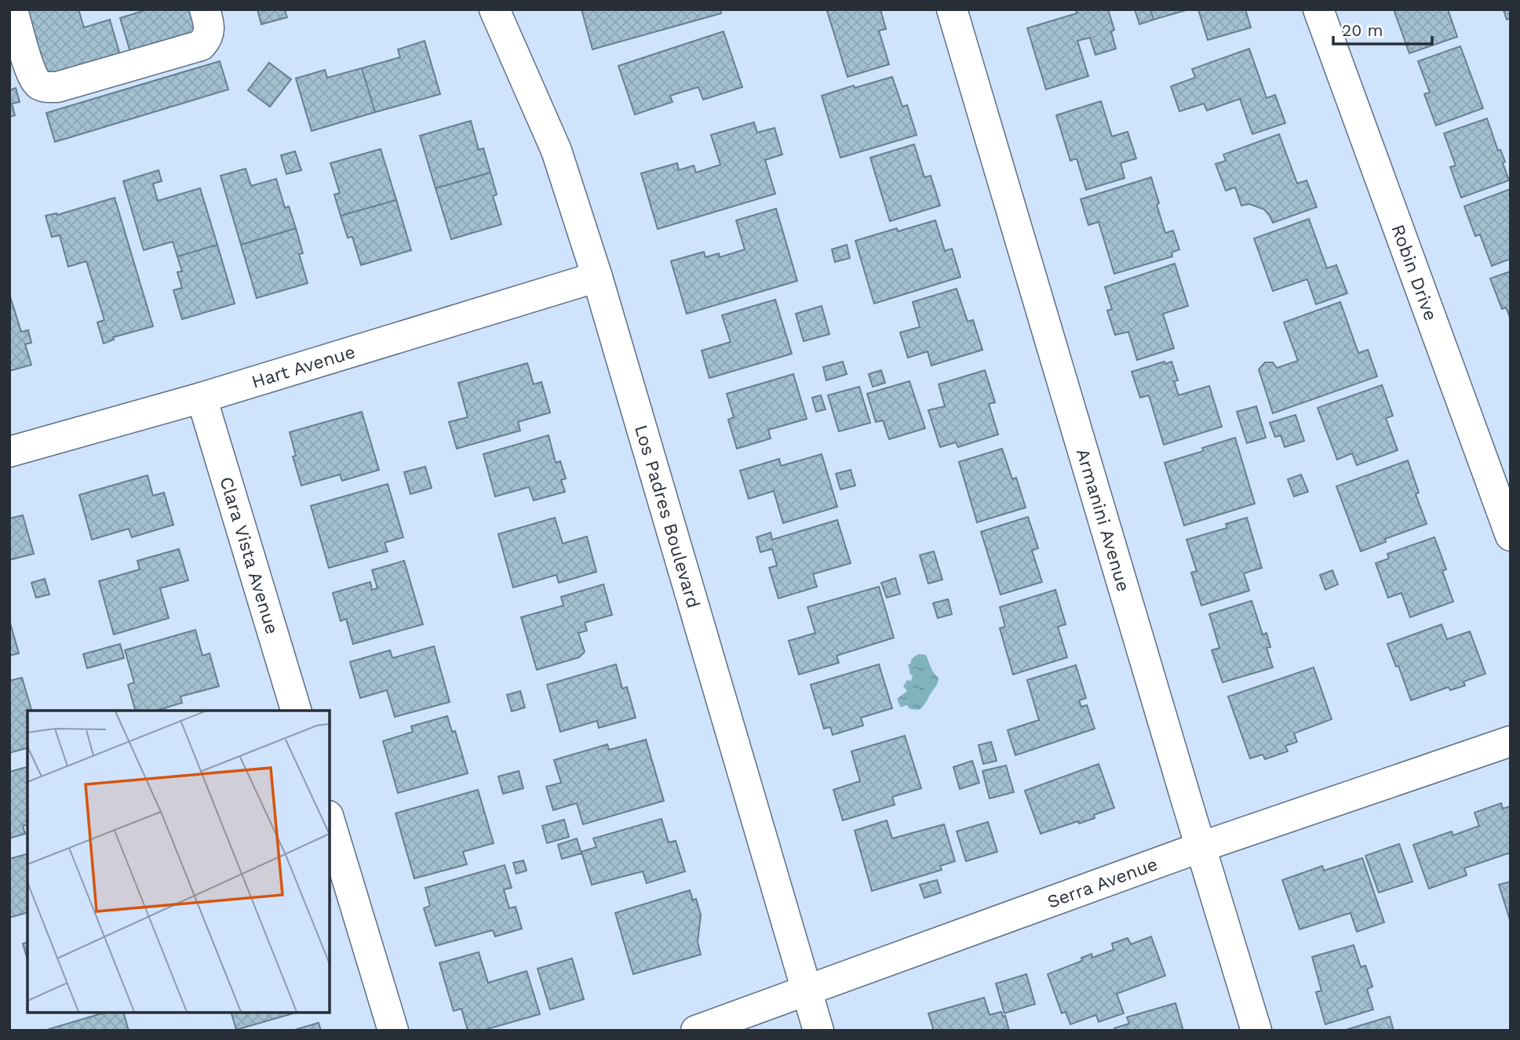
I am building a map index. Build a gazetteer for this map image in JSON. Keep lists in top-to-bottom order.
{
  "streets": {
    "street": [
      "Robin Drive",
      "Hart Avenue",
      "Los Padres Boulevard",
      "Armanini Avenue",
      "Clara Vista Avenue",
      "Serra Avenue"
    ]
  },
  "crossings": [
    ["Hart Avenue", "Los Padres Boulevard"],
    ["Hart Avenue", "Clara Vista Avenue"],
    ["Los Padres Boulevard", "Serra Avenue"],
    ["Armanini Avenue", "Serra Avenue"]
  ],
  "scale_bar": "20 m"
}
